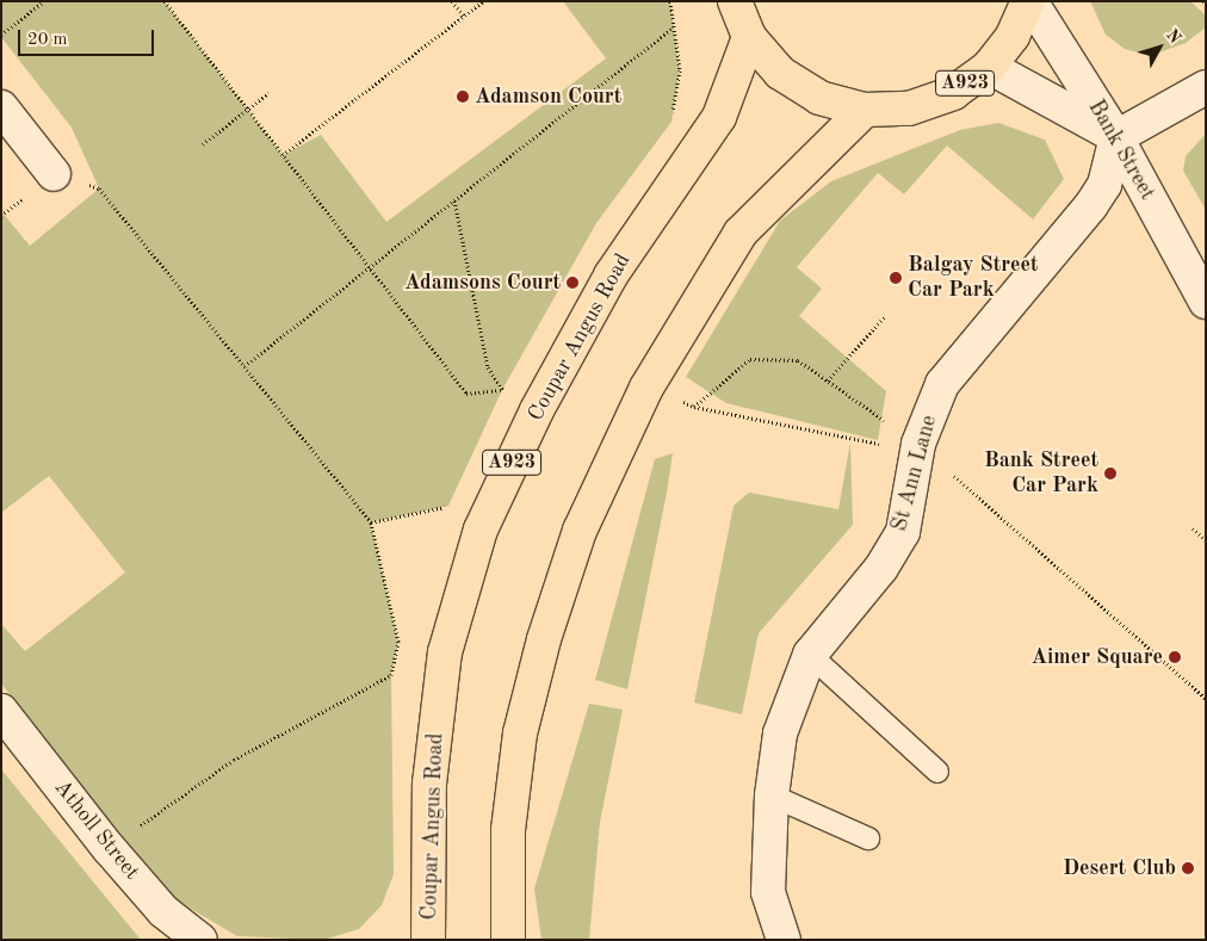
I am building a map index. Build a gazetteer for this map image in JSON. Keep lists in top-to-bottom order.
{
  "streets": {
    "main road": ["A923", "Coupar Angus Road"],
    "street": ["Bank Street", "St Ann Lane", "Atholl Street"]
  },
  "crossings": [
    ["A923", "Bank Street"],
    ["A923", "Coupar Angus Road"],
    ["Bank Street", "St Ann Lane"]
  ],
  "places": [
    "Adamson Court",
    "Balgay Street Car Park",
    "Adamsons Court",
    "Bank Street Car Park",
    "Aimer Square",
    "Desert Club"
  ],
  "scale_bar": "20 m",
  "north": "top right"
}
